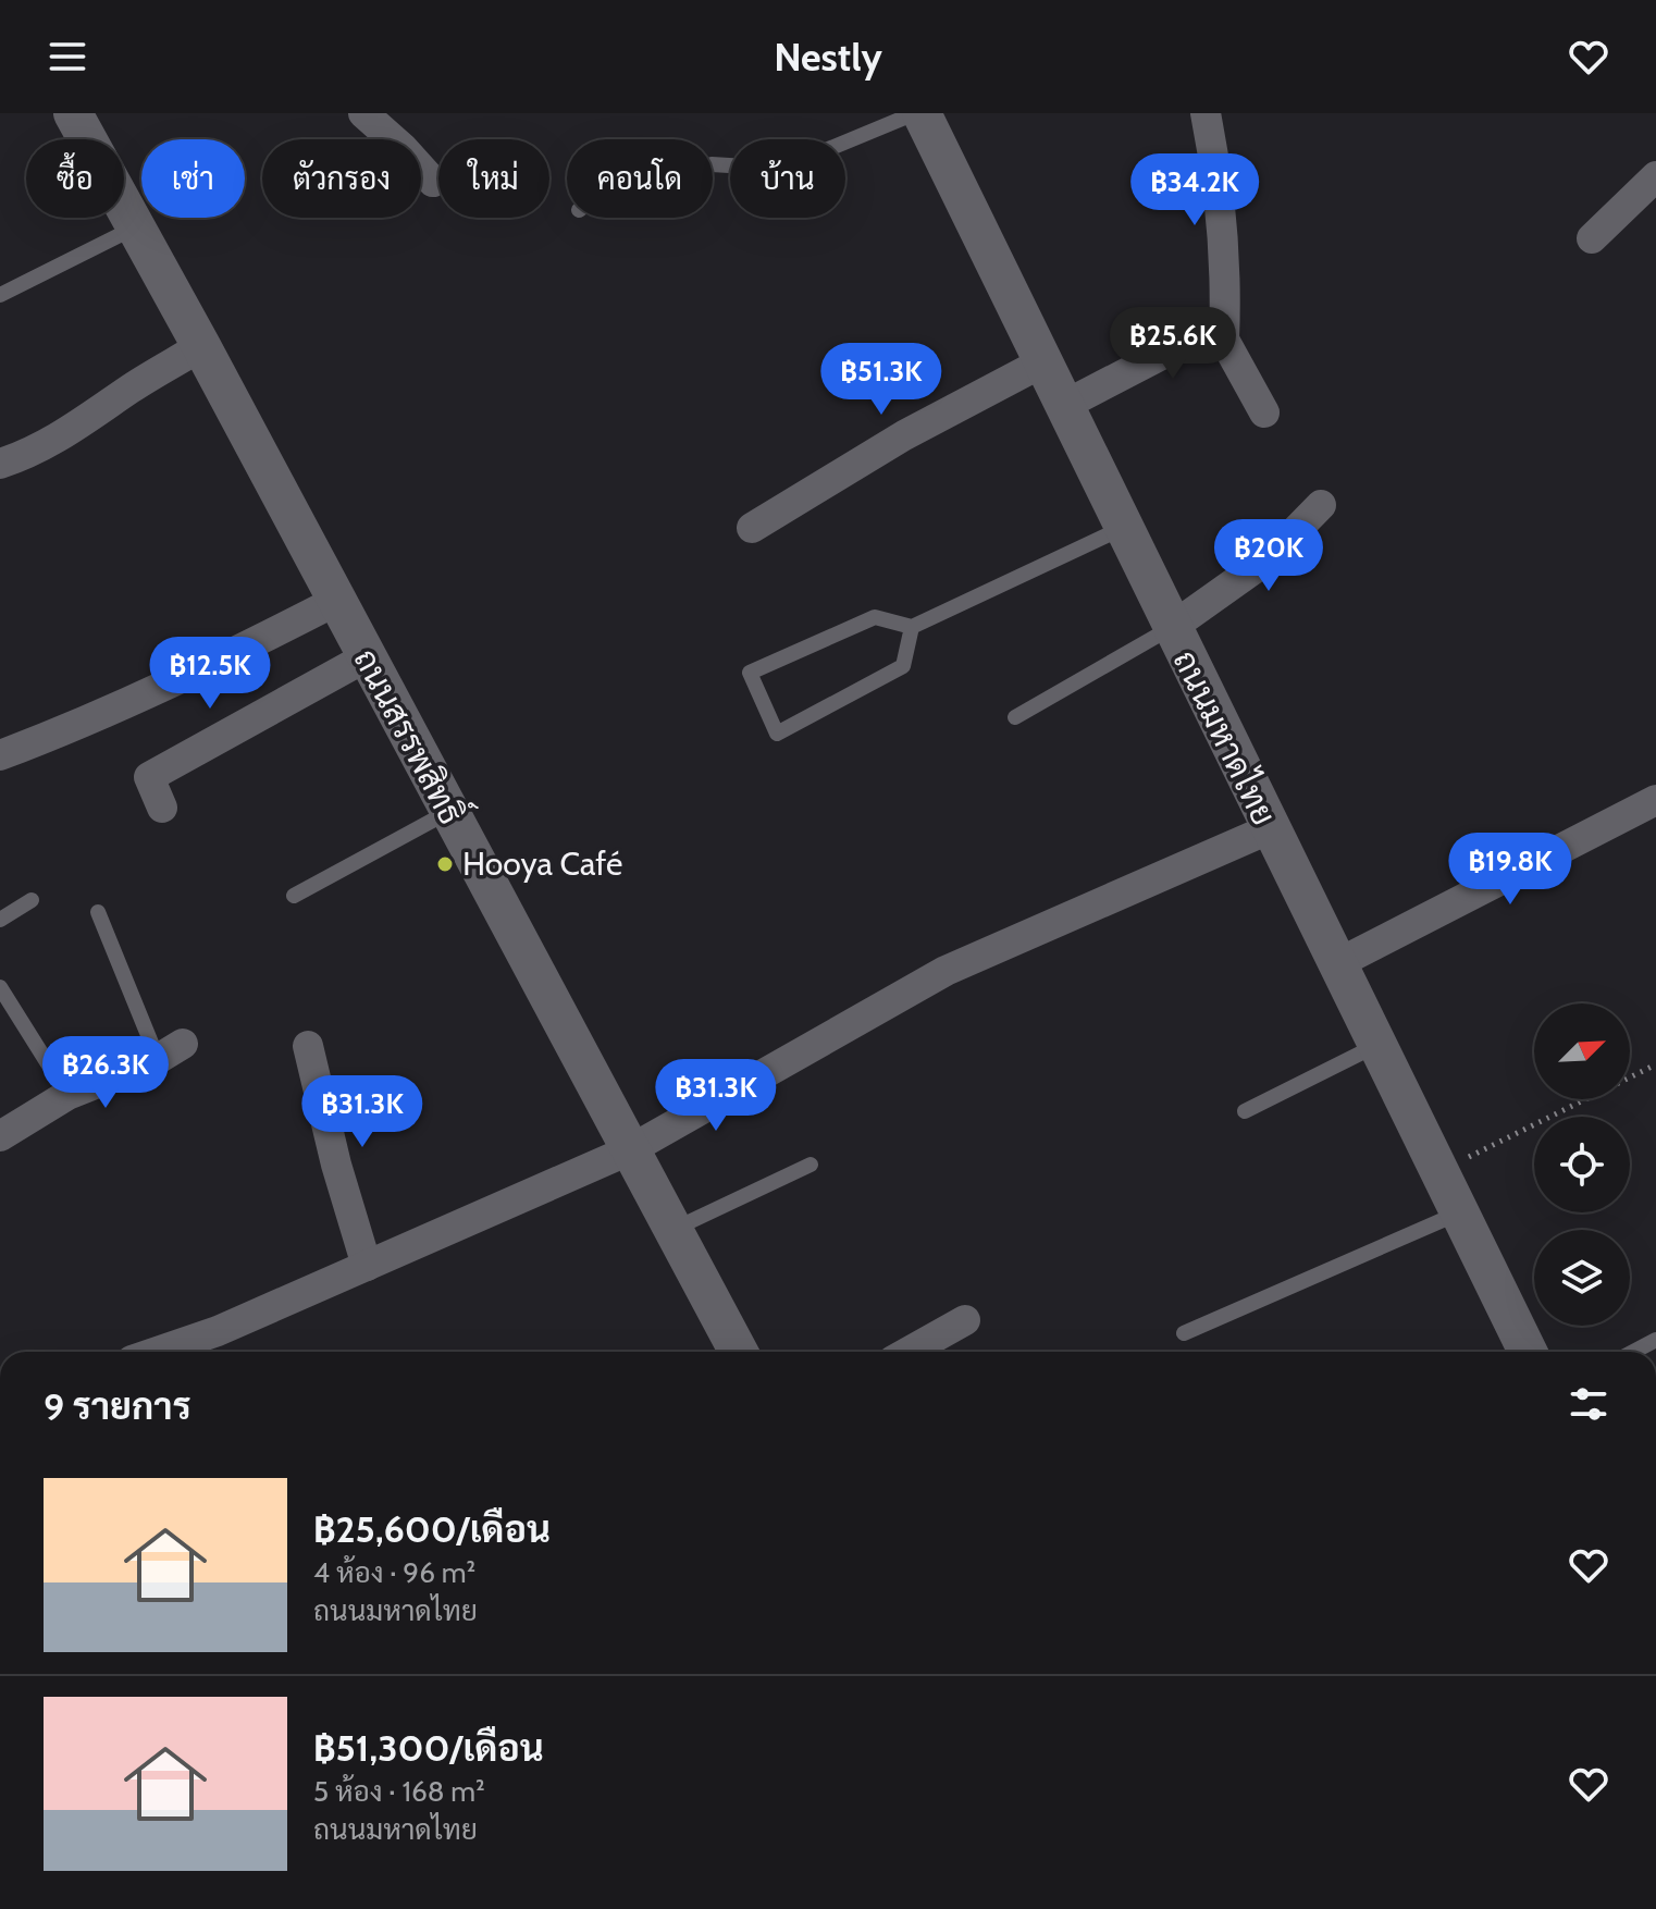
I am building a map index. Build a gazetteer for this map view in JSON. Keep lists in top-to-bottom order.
{
  "streets": {
    "street": ["ถนนสรรพสิทธิ์", "ถนนมหาดไทย"]
  },
  "places": ["Hooya Café"],
  "north": "top right",
  "page": {
    "header": "Nestly",
    "chip": [
      "ซื้อ",
      "เช่า",
      "ตัวกรอง",
      "ใหม่",
      "คอนโด",
      "บ้าน"
    ],
    "price": [
      "฿34.2K",
      "฿25.6K",
      "฿51.3K",
      "฿20K",
      "฿12.5K",
      "฿19.8K",
      "฿26.3K",
      "฿31.3K",
      "฿31.3K"
    ],
    "heading": "9 รายการ",
    "list": [
      {
        "name": "฿25,600/เดือน",
        "note": "4 ห้อง · 96 m² · ถนนมหาดไทย"
      },
      {
        "name": "฿51,300/เดือน",
        "note": "5 ห้อง · 168 m² · ถนนมหาดไทย"
      }
    ]
  }
}
